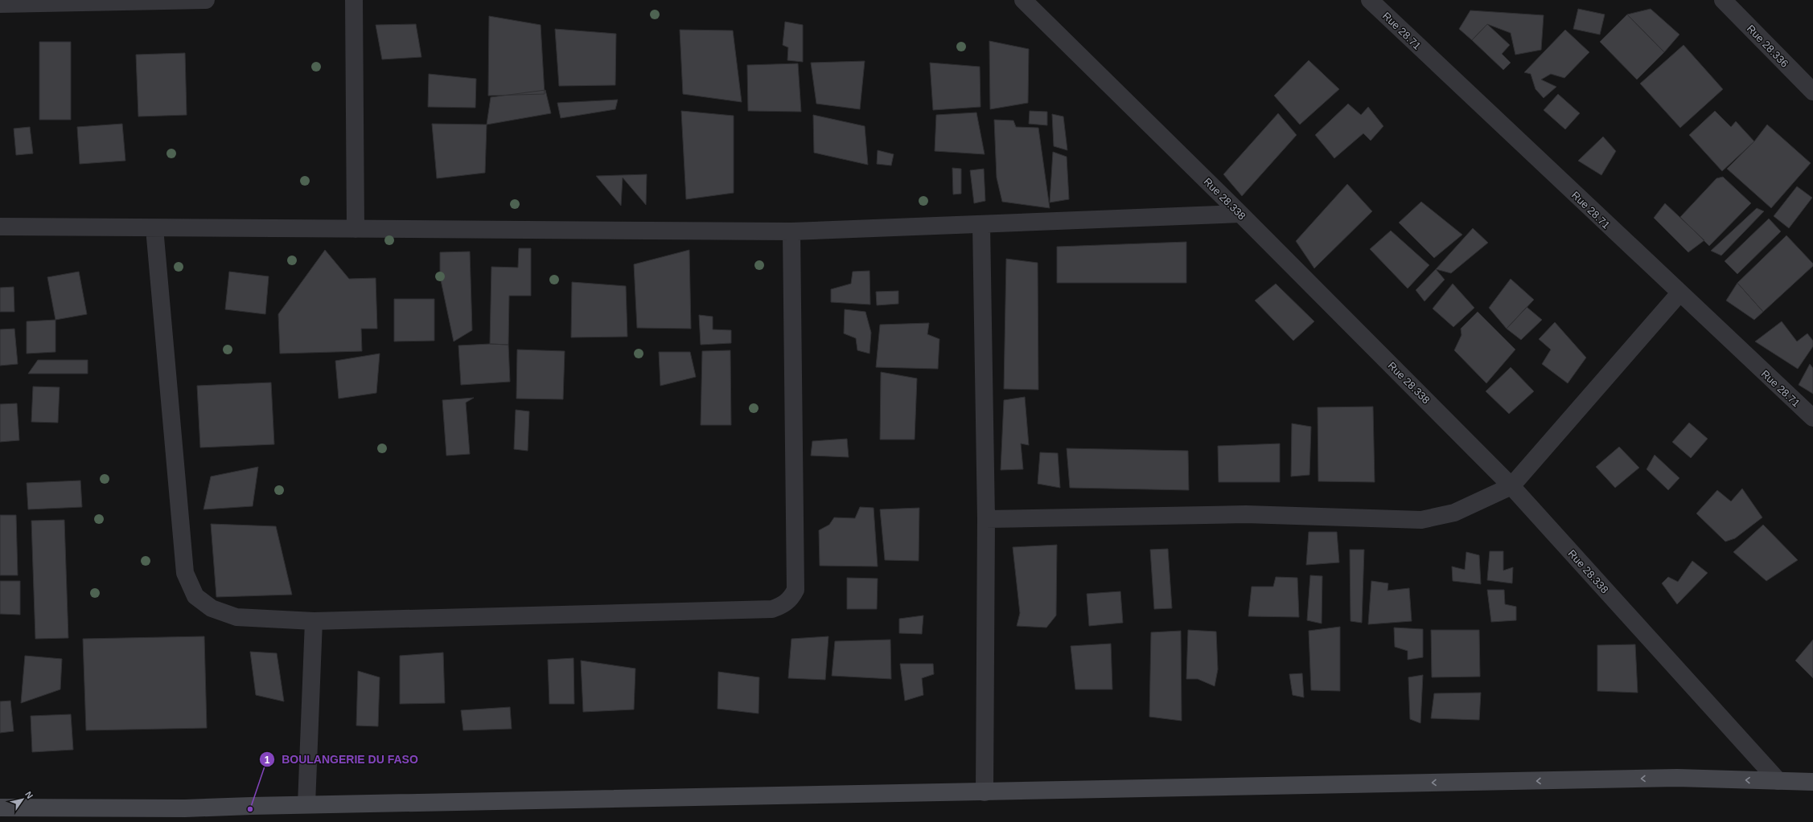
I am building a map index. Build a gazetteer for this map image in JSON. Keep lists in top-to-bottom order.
{
  "streets": {
    "street": ["Rue 28.71", "Rue 28.336", "Rue 28.338"]
  },
  "places": ["BOULANGERIE DU FASO"],
  "north": "top right"
}
